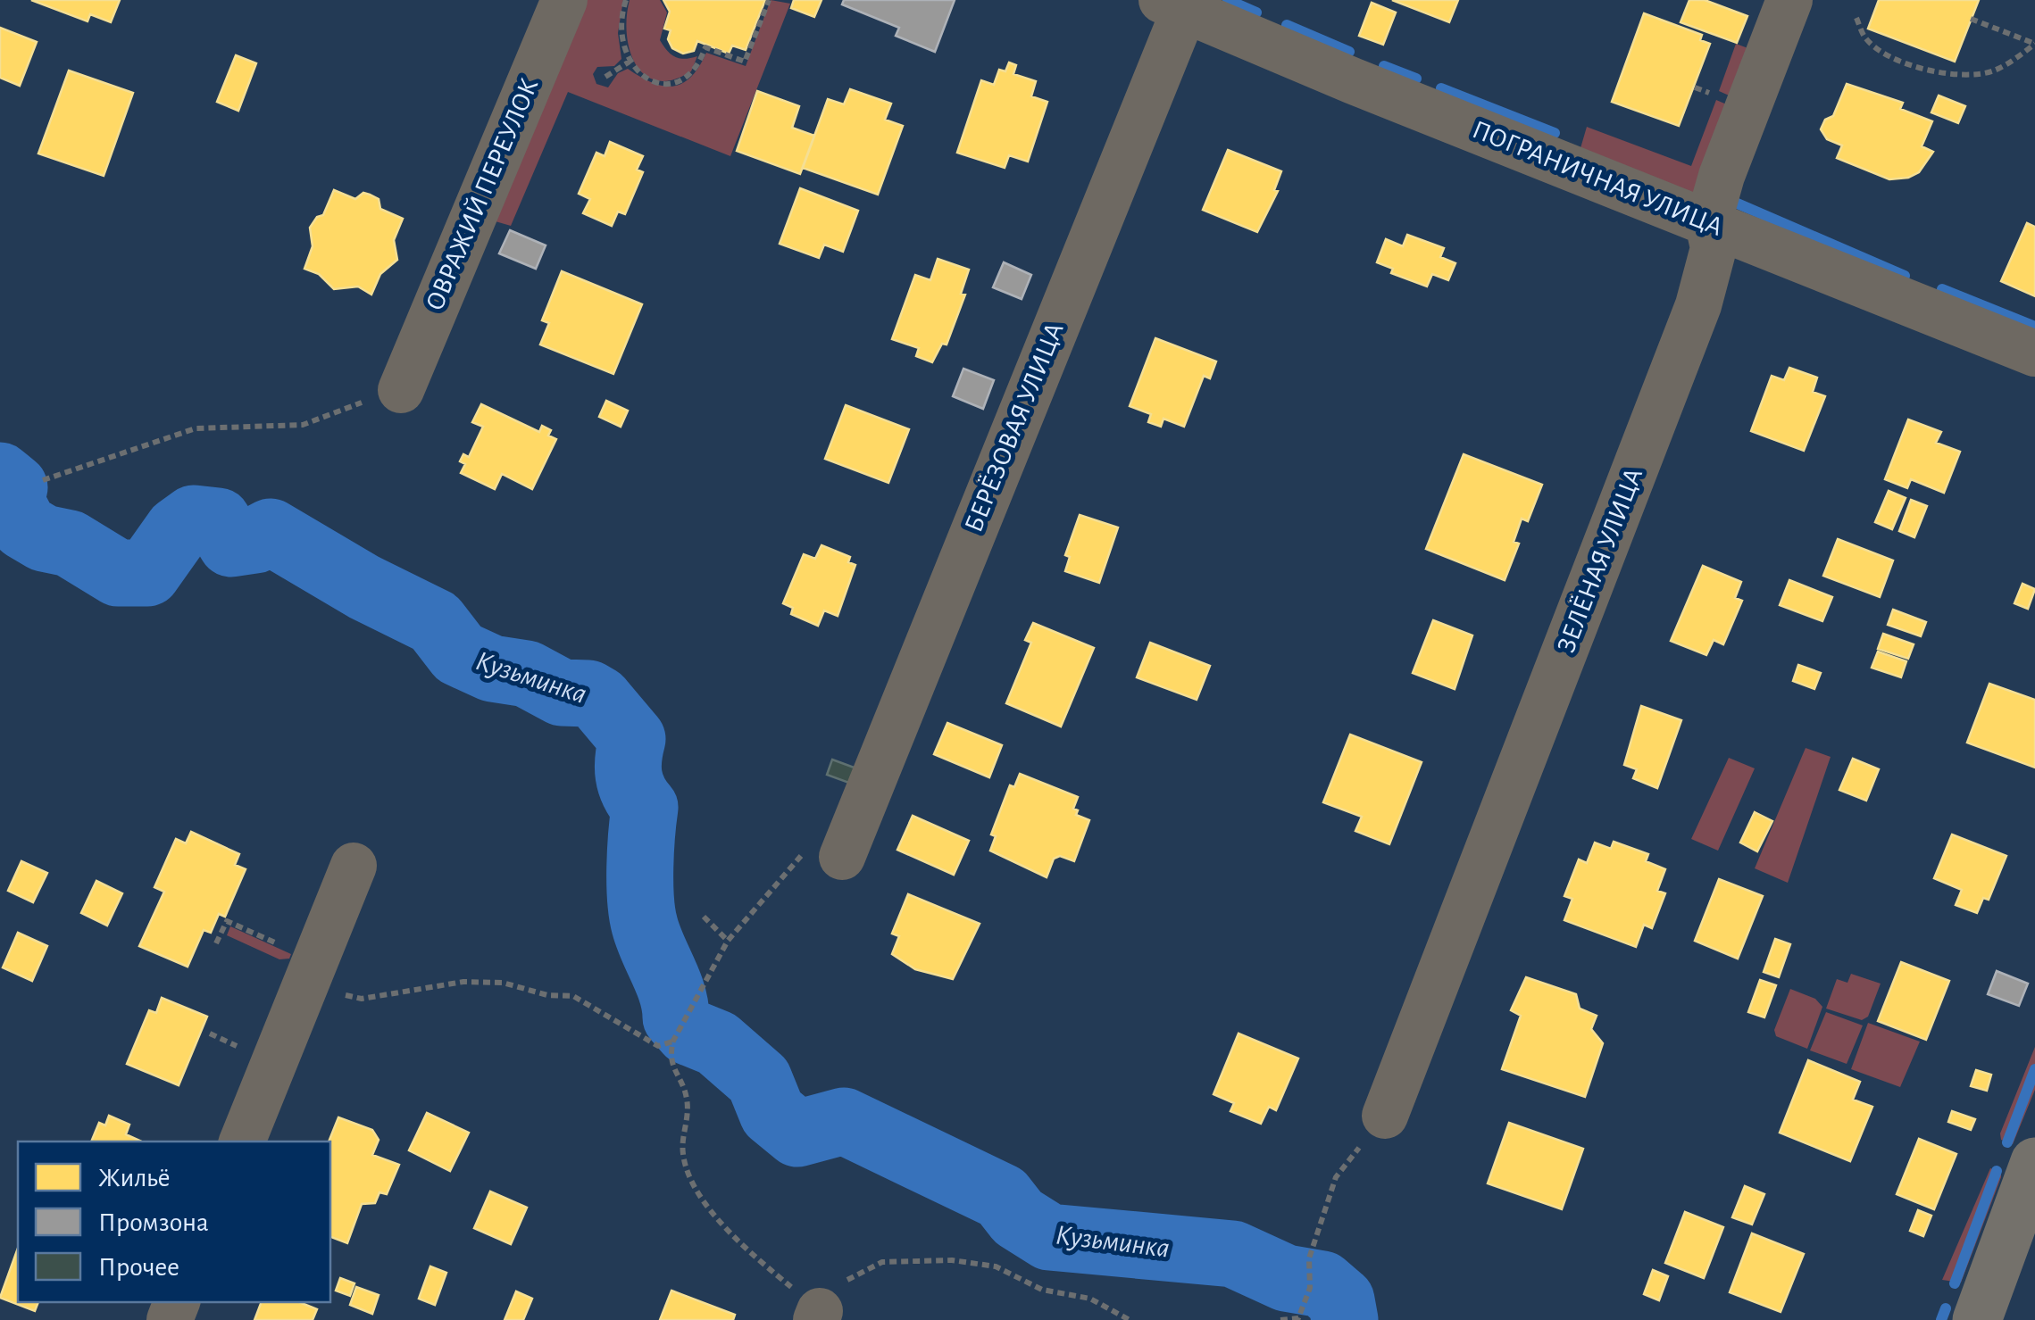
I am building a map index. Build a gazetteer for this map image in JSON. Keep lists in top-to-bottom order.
{
  "streets": {
    "street": [
      "ПОГРАНИЧНАЯ УЛИЦА",
      "ОВРАЖИЙ ПЕРЕУЛОК",
      "БЕРЁЗОВАЯ УЛИЦА",
      "ЗЕЛЁНАЯ УЛИЦА"
    ]
  },
  "crossings": [
    ["ПОГРАНИЧНАЯ УЛИЦА", "БЕРЁЗОВАЯ УЛИЦА"],
    ["ПОГРАНИЧНАЯ УЛИЦА", "ЗЕЛЁНАЯ УЛИЦА"]
  ],
  "water": ["Кузьминка"],
  "legend": ["Жильё", "Промзона", "Прочее"]
}
